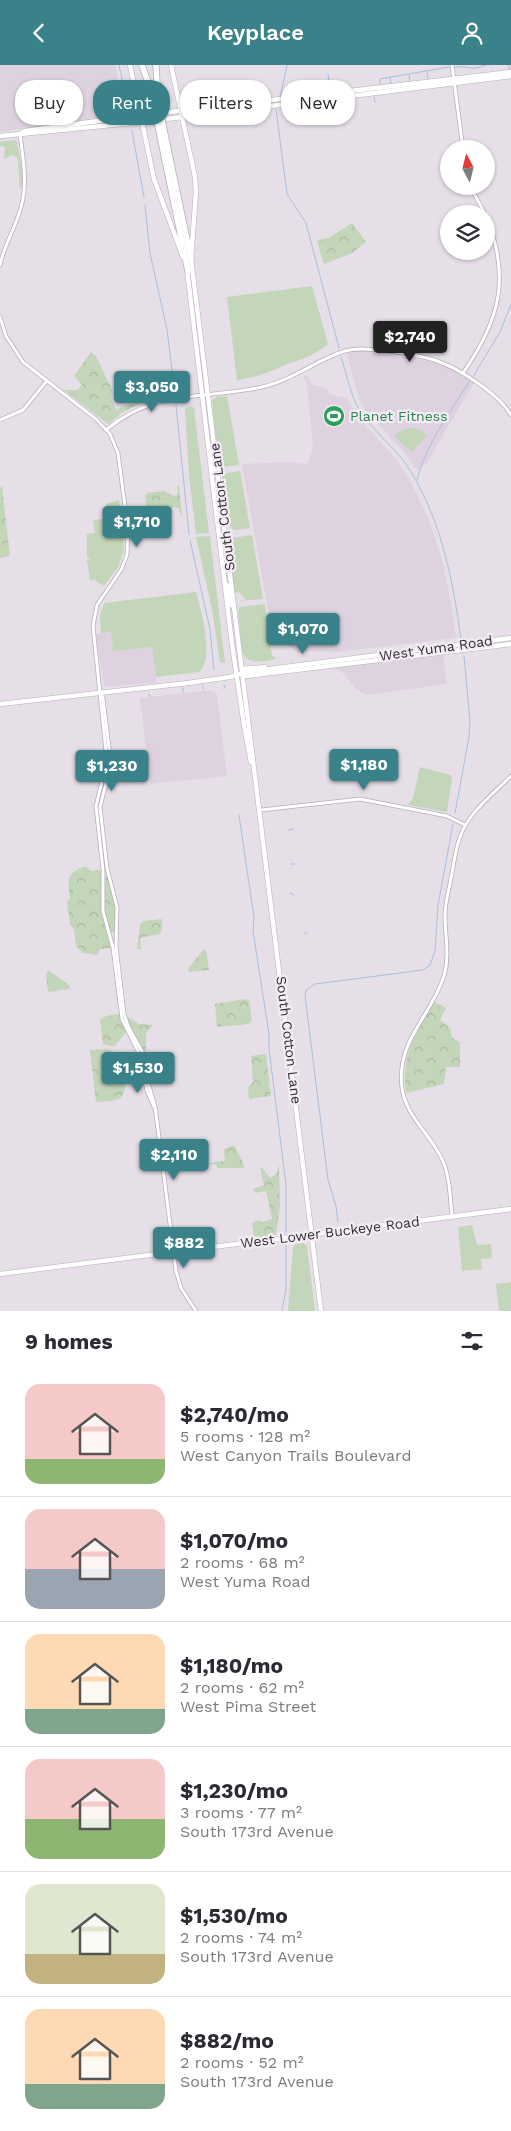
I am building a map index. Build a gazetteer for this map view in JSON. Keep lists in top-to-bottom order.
{
  "streets": {
    "main road": ["South Cotton Lane", "West Yuma Road", "West Lower Buckeye Road"]
  },
  "crossings": [
    ["South Cotton Lane", "West Yuma Road"],
    ["South Cotton Lane", "West Lower Buckeye Road"]
  ],
  "places": {
    "sports": ["Planet Fitness"]
  },
  "north": "top",
  "page": {
    "header": "Keyplace",
    "chip": [
      "Buy",
      "Rent",
      "Filters",
      "New"
    ],
    "price": [
      "$2,740",
      "$3,050",
      "$1,710",
      "$1,070",
      "$1,180",
      "$1,230",
      "$1,530",
      "$2,110",
      "$882"
    ],
    "heading": "9 homes",
    "list": [
      {
        "name": "$2,740/mo",
        "note": "5 rooms · 128 m² · West Canyon Trails Boulevard"
      },
      {
        "name": "$1,070/mo",
        "note": "2 rooms · 68 m² · West Yuma Road"
      },
      {
        "name": "$1,180/mo",
        "note": "2 rooms · 62 m² · West Pima Street"
      },
      {
        "name": "$1,230/mo",
        "note": "3 rooms · 77 m² · South 173rd Avenue"
      },
      {
        "name": "$1,530/mo",
        "note": "2 rooms · 74 m² · South 173rd Avenue"
      },
      {
        "name": "$882/mo",
        "note": "2 rooms · 52 m² · South 173rd Avenue"
      }
    ]
  }
}
